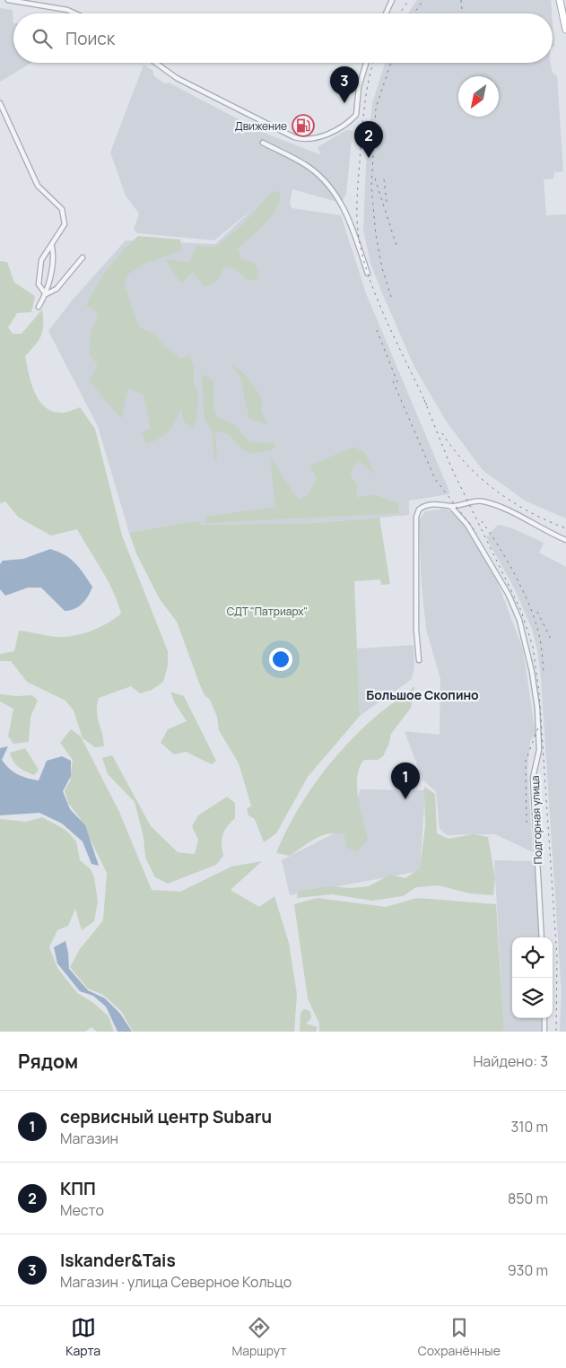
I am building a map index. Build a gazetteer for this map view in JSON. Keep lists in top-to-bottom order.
{
  "streets": {
    "street": ["Подгорная улица"]
  },
  "districts": ["Большое Скопино"],
  "parks": ["СДТ \"Патриарх\""],
  "places": {
    "fuel station": ["Движение"]
  },
  "north": "bottom left",
  "page": {
    "search": "Поиск",
    "pins": ["3", "2", "1"],
    "heading": ["Рядом", "Найдено: 3"],
    "list": [
      {
        "mark": "1",
        "name": "сервисный центр Subaru",
        "note": "Магазин",
        "value": "310 m"
      },
      {
        "mark": "2",
        "name": "КПП",
        "note": "Место",
        "value": "850 m"
      },
      {
        "mark": "3",
        "name": "Iskander&Tais",
        "note": "Магазин · улица Северное Кольцо",
        "value": "930 m"
      }
    ],
    "nav": ["Карта", "Маршрут", "Сохранённые"]
  }
}
